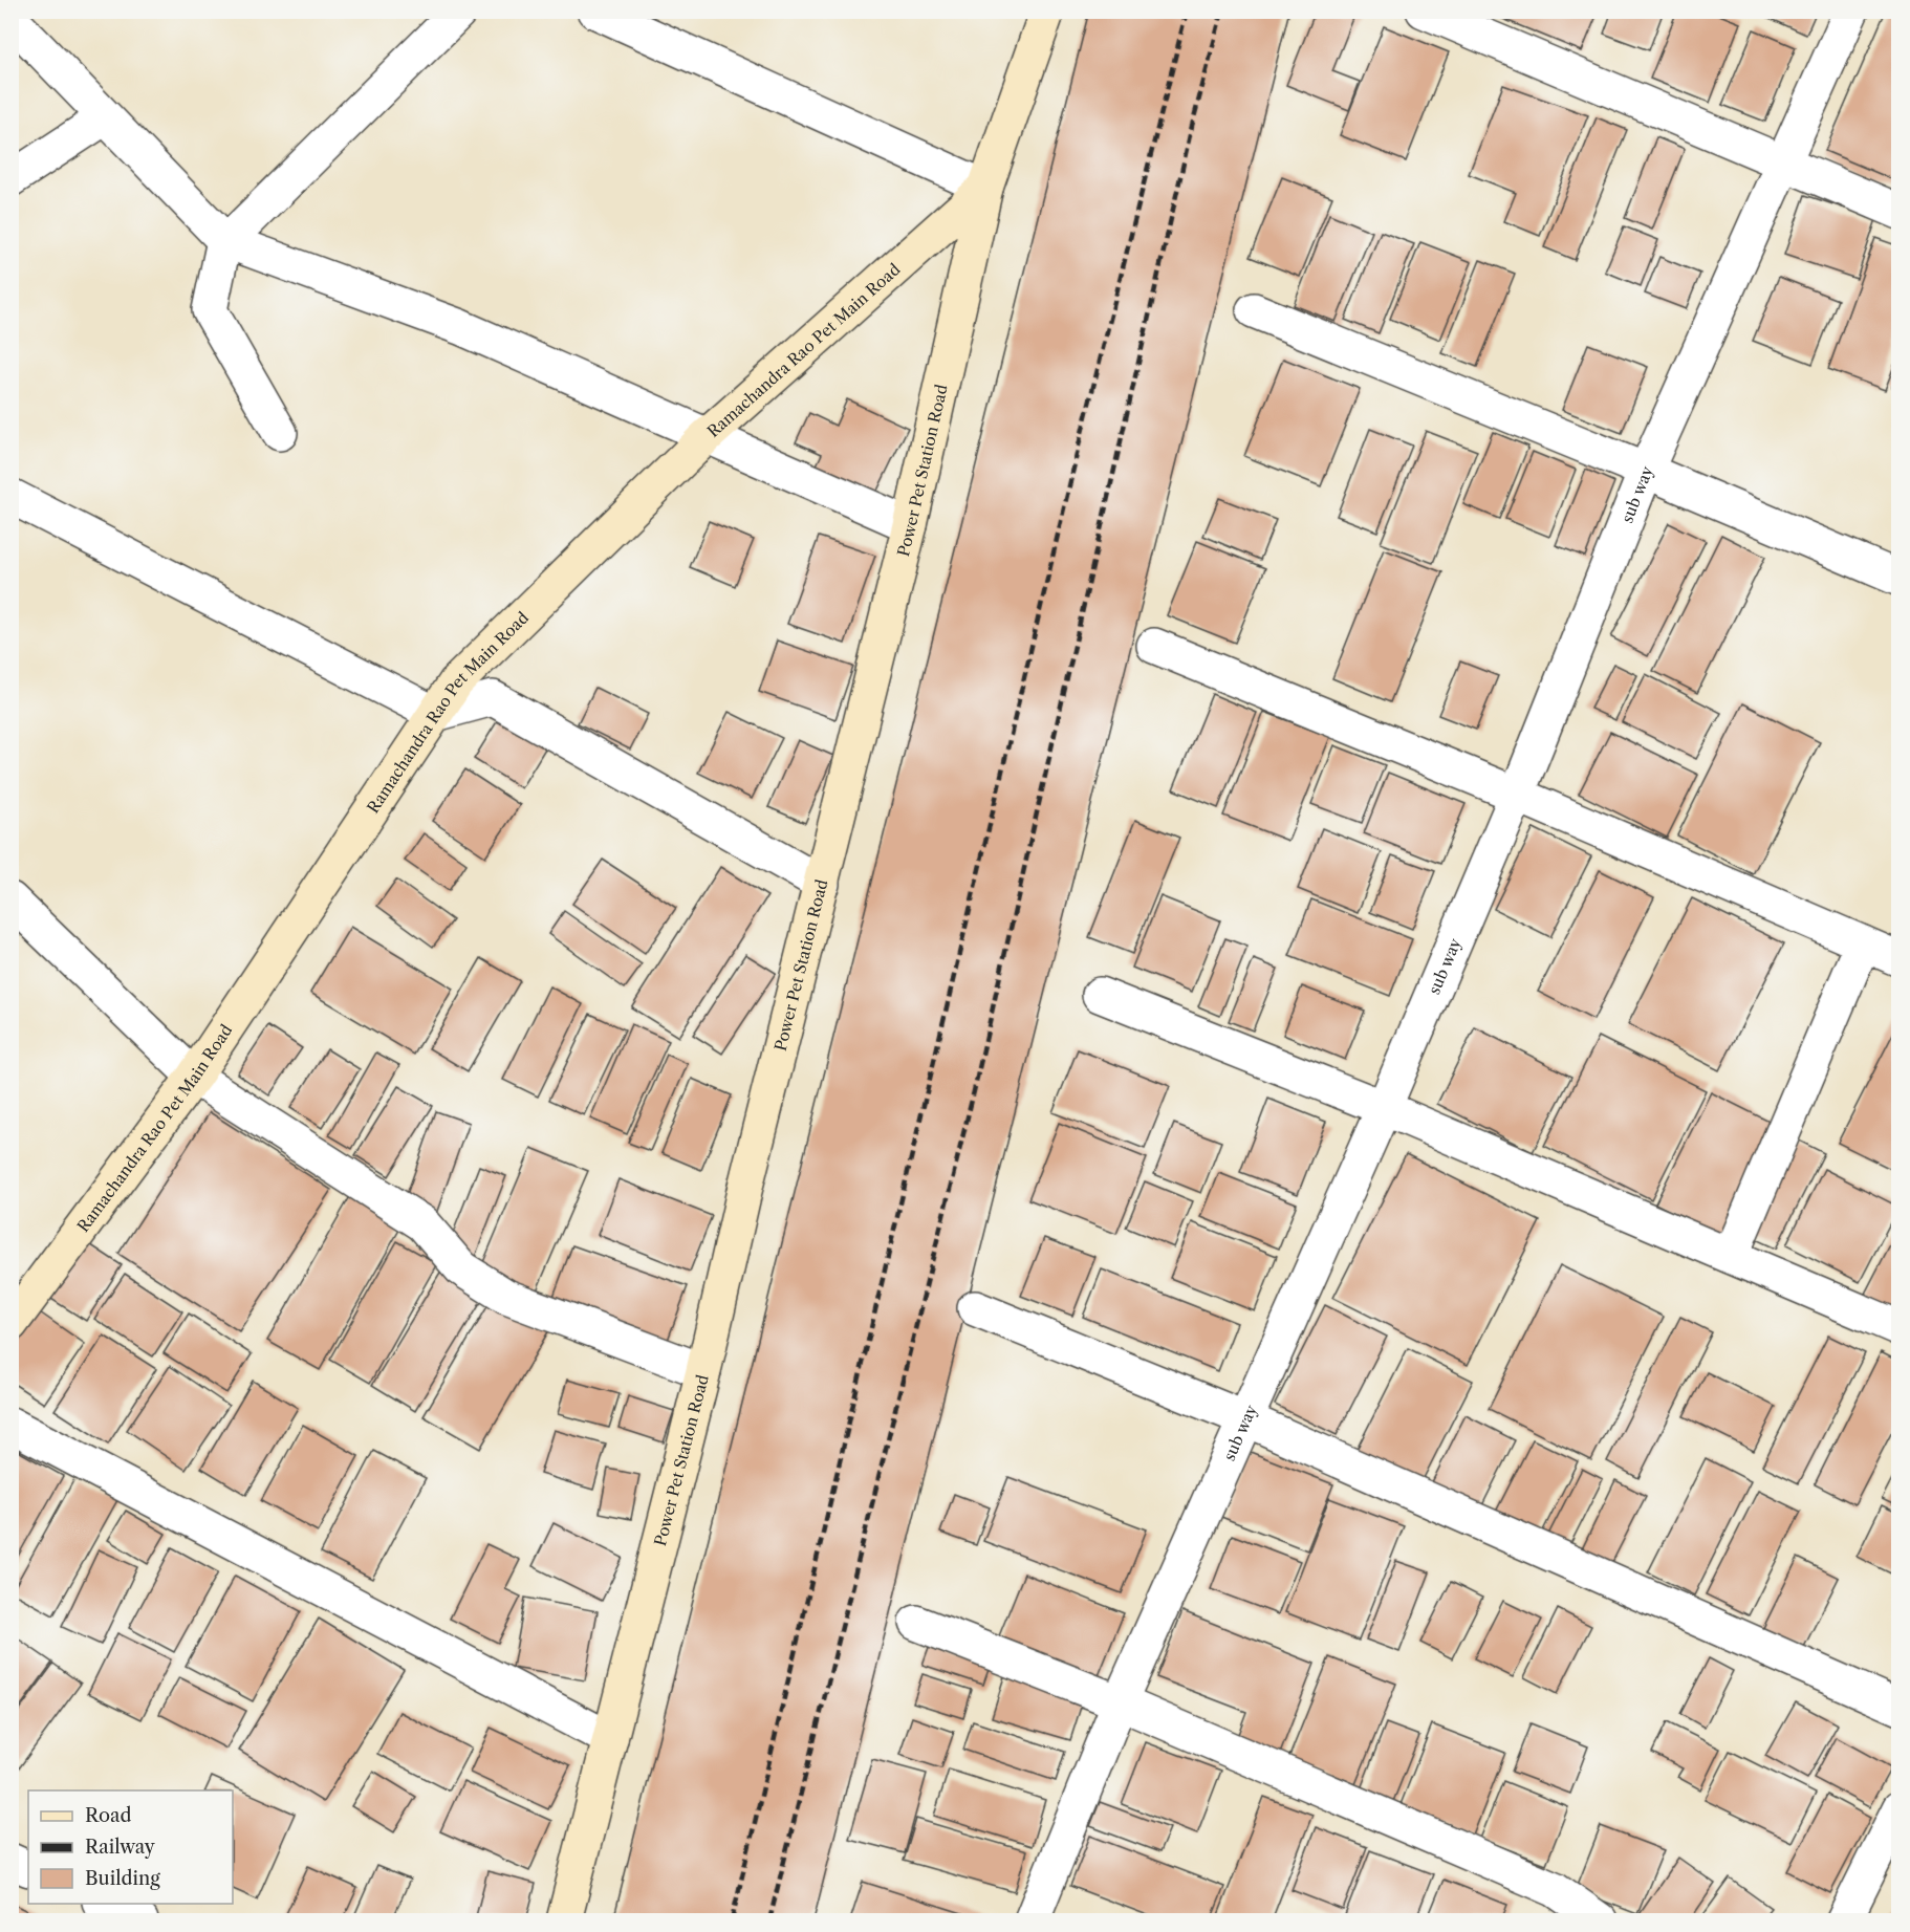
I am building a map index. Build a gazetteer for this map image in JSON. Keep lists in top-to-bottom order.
{
  "streets": {
    "street": ["Ramachandra Rao Pet Main Road", "Power Pet Station Road", "sub way"]
  },
  "crossings": [
    ["Ramachandra Rao Pet Main Road", "Power Pet Station Road"]
  ],
  "legend": ["Road", "Railway", "Building"]
}
